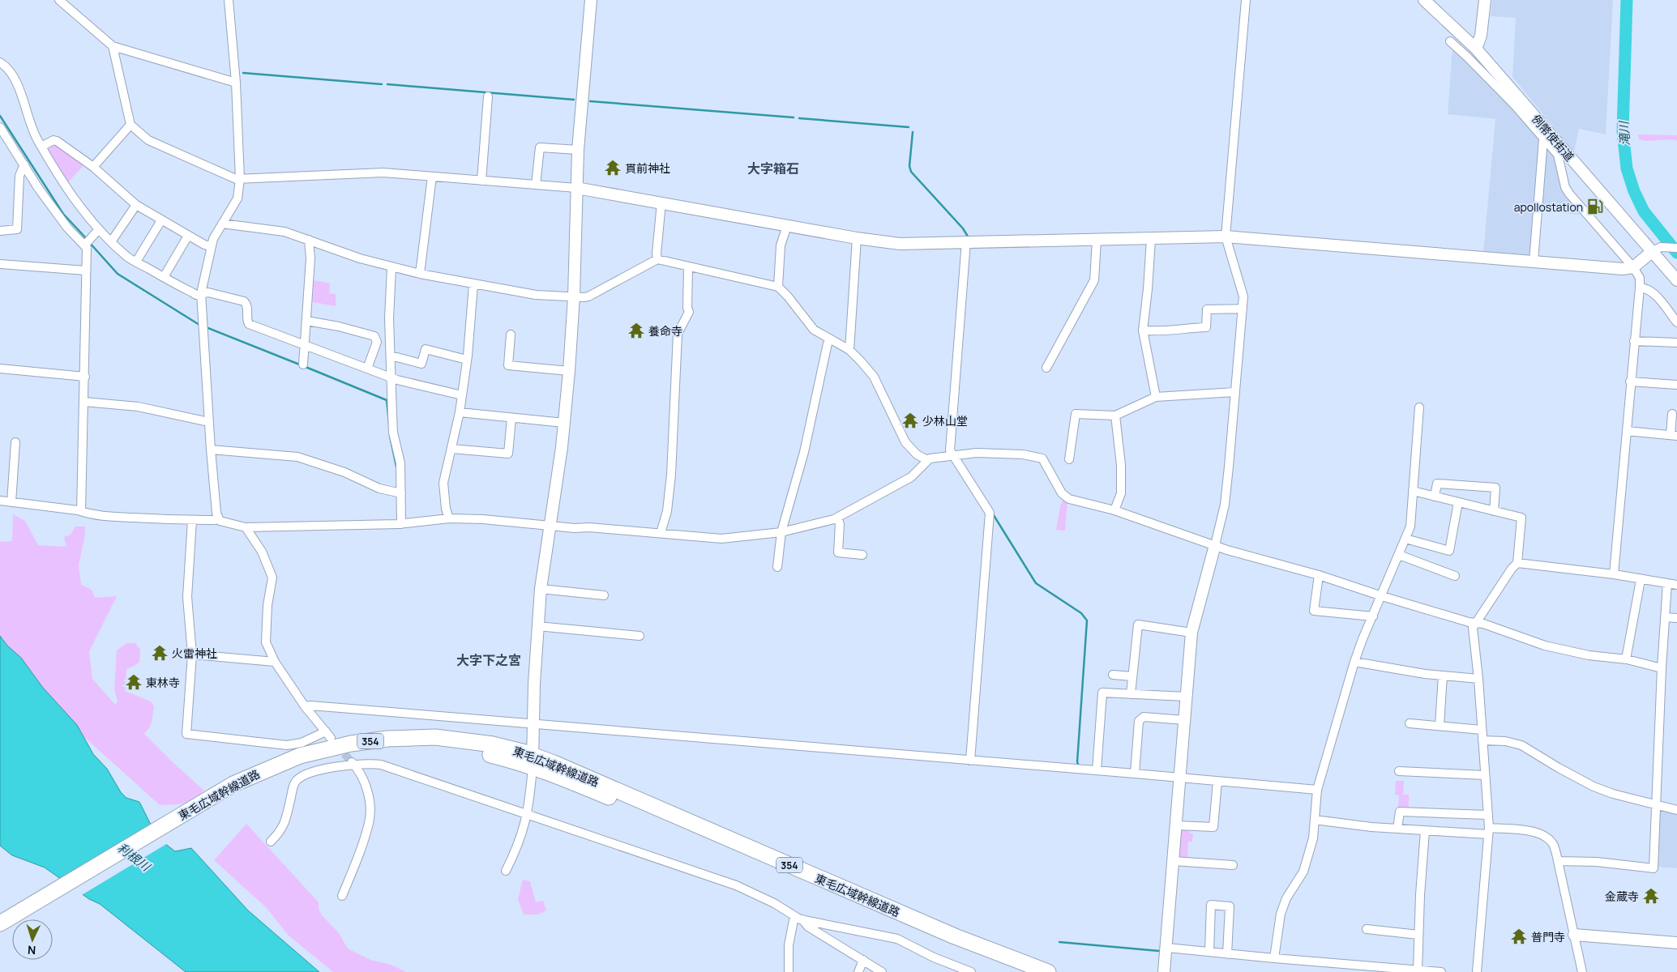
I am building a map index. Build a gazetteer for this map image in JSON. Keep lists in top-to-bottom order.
{
  "streets": {
    "highway": ["354", "東毛広域幹線道路"],
    "street": ["例幣使街道"]
  },
  "districts": ["大字箱石", "大字下之宮"],
  "water": ["滝川", "利根川"],
  "places": {
    "temple": [
      "貫前神社",
      "養命寺",
      "少林山堂",
      "火雷神社",
      "東林寺",
      "金蔵寺",
      "普門寺"
    ],
    "fuel station": ["apollostation"]
  },
  "north": "bottom"
}
